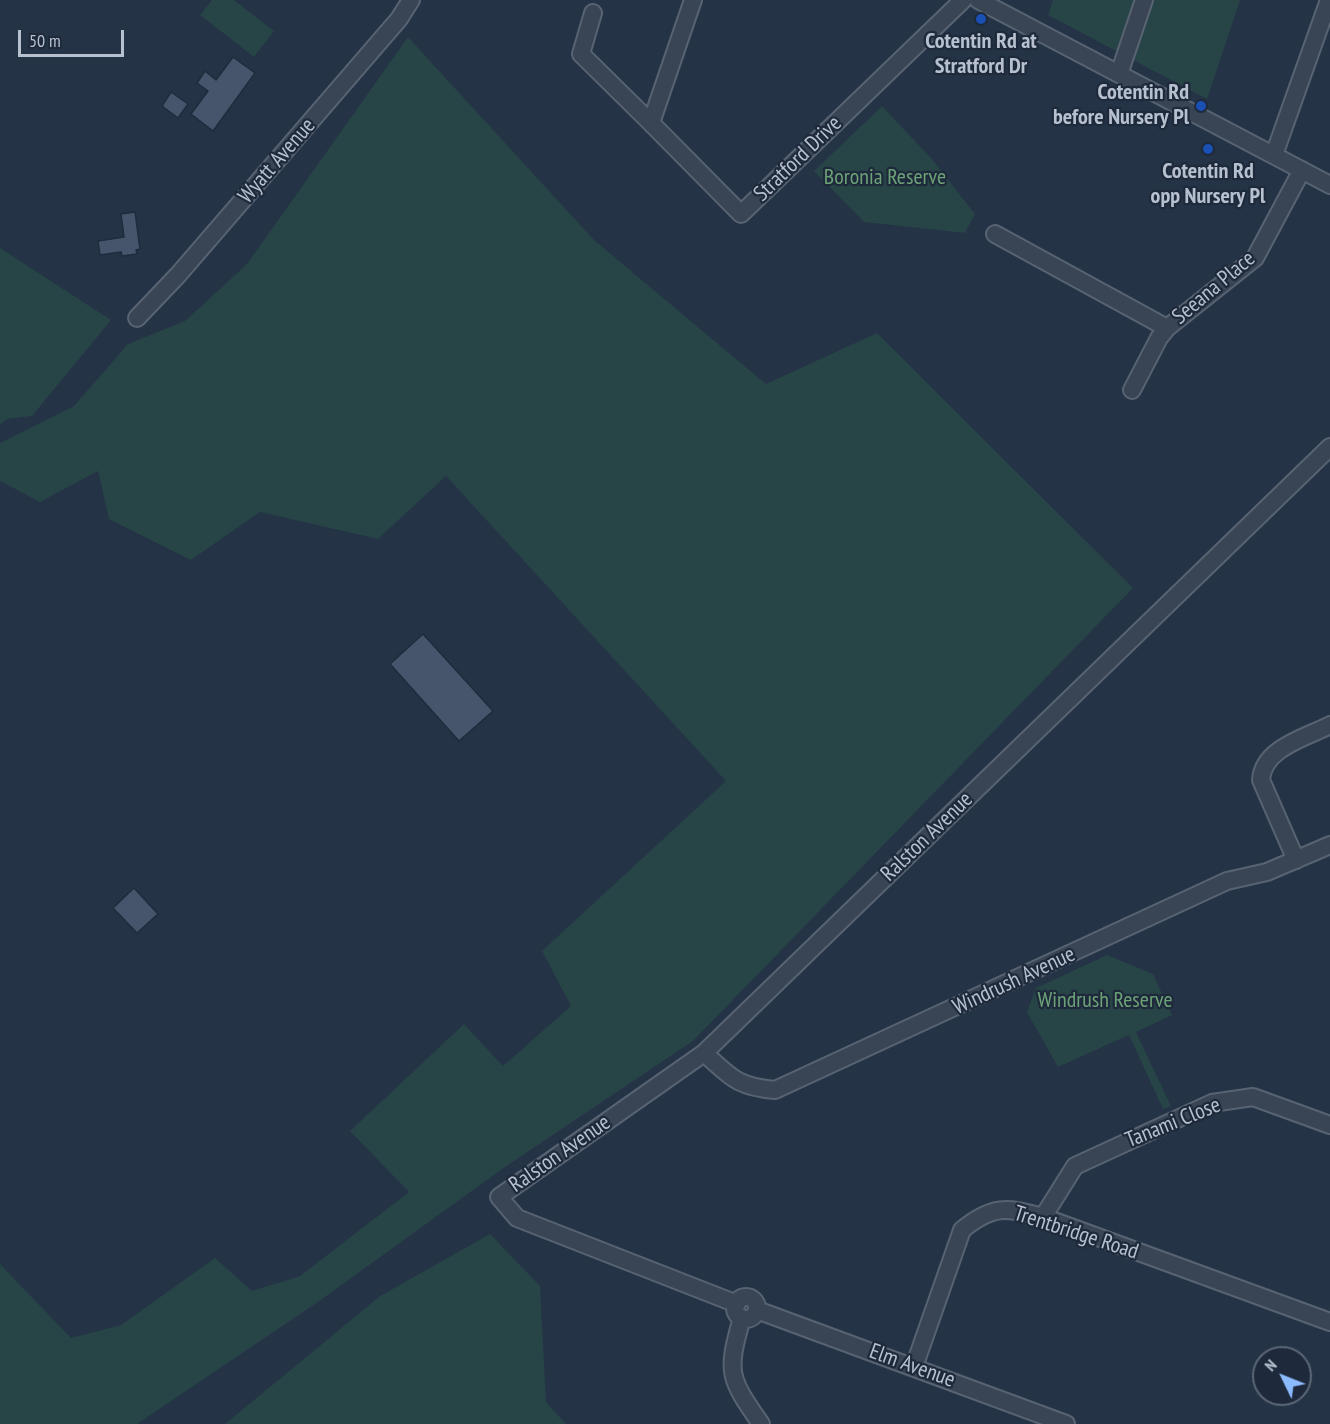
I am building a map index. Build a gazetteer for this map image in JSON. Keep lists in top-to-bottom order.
{
  "streets": {
    "street": [
      "Stratford Drive",
      "Wyatt Avenue",
      "Seeana Place",
      "Ralston Avenue",
      "Windrush Avenue",
      "Tanami Close",
      "Trentbridge Road",
      "Elm Avenue"
    ]
  },
  "crossings": [
    ["Ralston Avenue", "Windrush Avenue"],
    ["Ralston Avenue", "Elm Avenue"],
    ["Tanami Close", "Trentbridge Road"],
    ["Trentbridge Road", "Elm Avenue"]
  ],
  "parks": ["Boronia Reserve", "Windrush Reserve"],
  "places": ["Cotentin Rd at Stratford Dr", "Cotentin Rd before Nursery Pl", "Cotentin Rd opp Nursery Pl"],
  "scale_bar": "50 m",
  "north": "top left"
}
